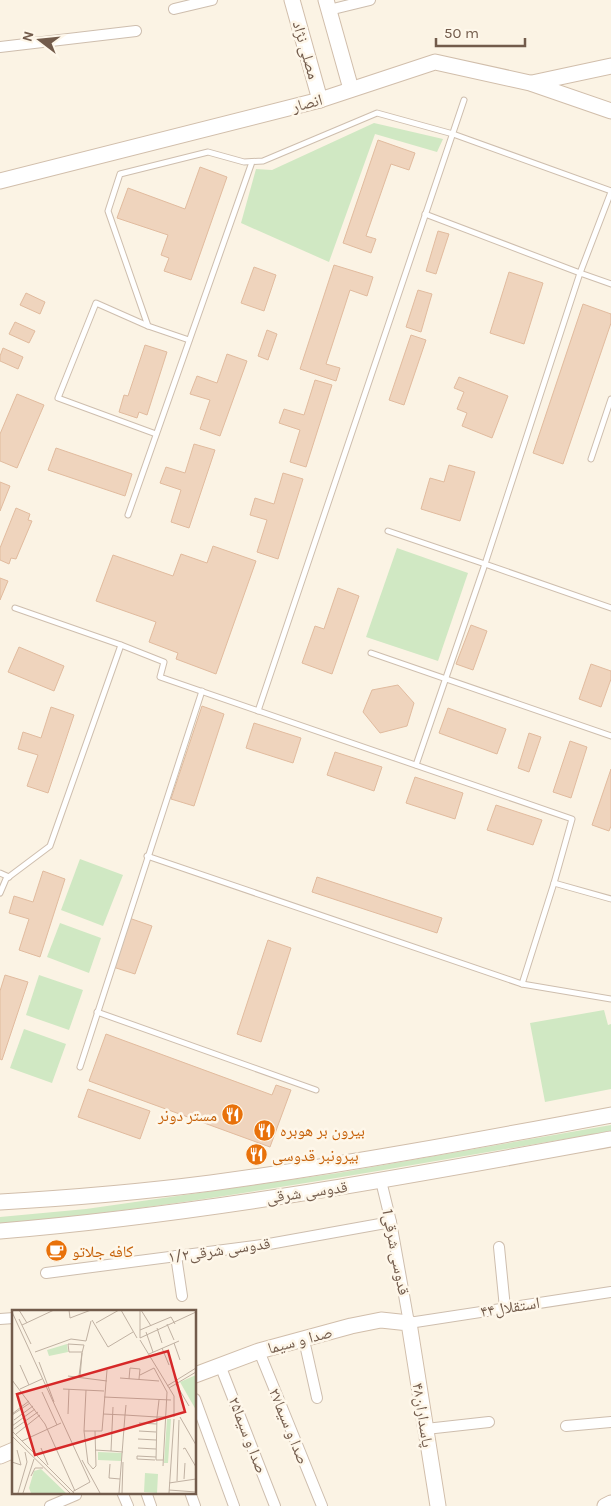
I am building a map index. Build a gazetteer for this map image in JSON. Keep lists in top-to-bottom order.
{
  "streets": {
    "main road": [
      "مصلی نژاد",
      "انصار",
      "قدوسی شرقی",
      "صدا و سیما",
      "پاسداران۴۸"
    ],
    "street": [
      "قدوسی شرقی۱/۲",
      "1قدوسی شرقی",
      "استقلال۴۴",
      "صدا و سیما۲۷",
      "صدا و سیما۲۵"
    ]
  },
  "crossings": [
    ["مصلی نژاد", "انصار"],
    ["قدوسی شرقی", "1قدوسی شرقی"],
    ["قدوسی شرقی۱/۲", "1قدوسی شرقی"],
    ["1قدوسی شرقی", "استقلال۴۴"],
    ["1قدوسی شرقی", "صدا و سیما"],
    ["1قدوسی شرقی", "پاسداران۴۸"],
    ["استقلال۴۴", "صدا و سیما"],
    ["استقلال۴۴", "پاسداران۴۸"],
    ["صدا و سیما", "پاسداران۴۸"],
    ["صدا و سیما", "صدا و سیما۲۷"],
    ["صدا و سیما", "صدا و سیما۲۵"]
  ],
  "places": {
    "restaurant": ["مستر دونر", "بیرون بر هوبره", "بیرونبر قدوسی"],
    "cafe": ["کافه جلاتو"]
  },
  "scale_bar": "50 m",
  "north": "left"
}
